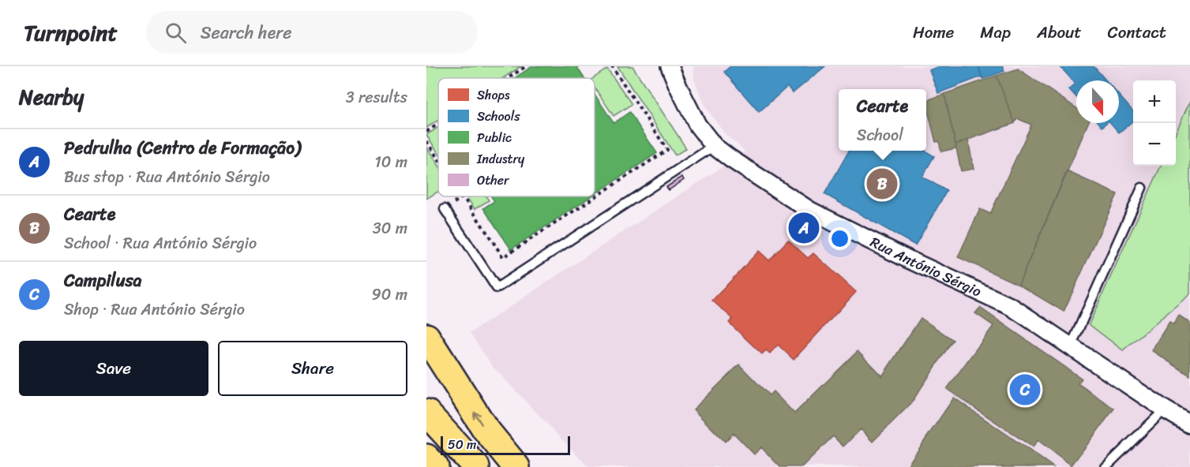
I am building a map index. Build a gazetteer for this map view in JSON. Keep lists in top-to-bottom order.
{
  "streets": {
    "street": ["Rua António Sérgio"]
  },
  "legend": [
    "Shops",
    "Schools",
    "Public",
    "Industry",
    "Other"
  ],
  "scale_bar": "50 m",
  "north": "bottom",
  "page": {
    "header": "Turnpoint",
    "search": "Search here",
    "nav": [
      "Home",
      "Map",
      "About",
      "Contact"
    ],
    "heading": ["Nearby", "3 results"],
    "map_buttons": ["+", "−"],
    "popup": ["Cearte", "School"],
    "list": [
      {
        "mark": "A",
        "name": "Pedrulha (Centro de Formação)",
        "note": "Bus stop · Rua António Sérgio",
        "value": "10 m"
      },
      {
        "mark": "B",
        "name": "Cearte",
        "note": "School · Rua António Sérgio",
        "value": "30 m"
      },
      {
        "mark": "C",
        "name": "Campilusa",
        "note": "Shop · Rua António Sérgio",
        "value": "90 m"
      }
    ],
    "pins": ["B", "A", "C"],
    "buttons": ["Save", "Share"],
    "scale": "50 m"
  }
}
